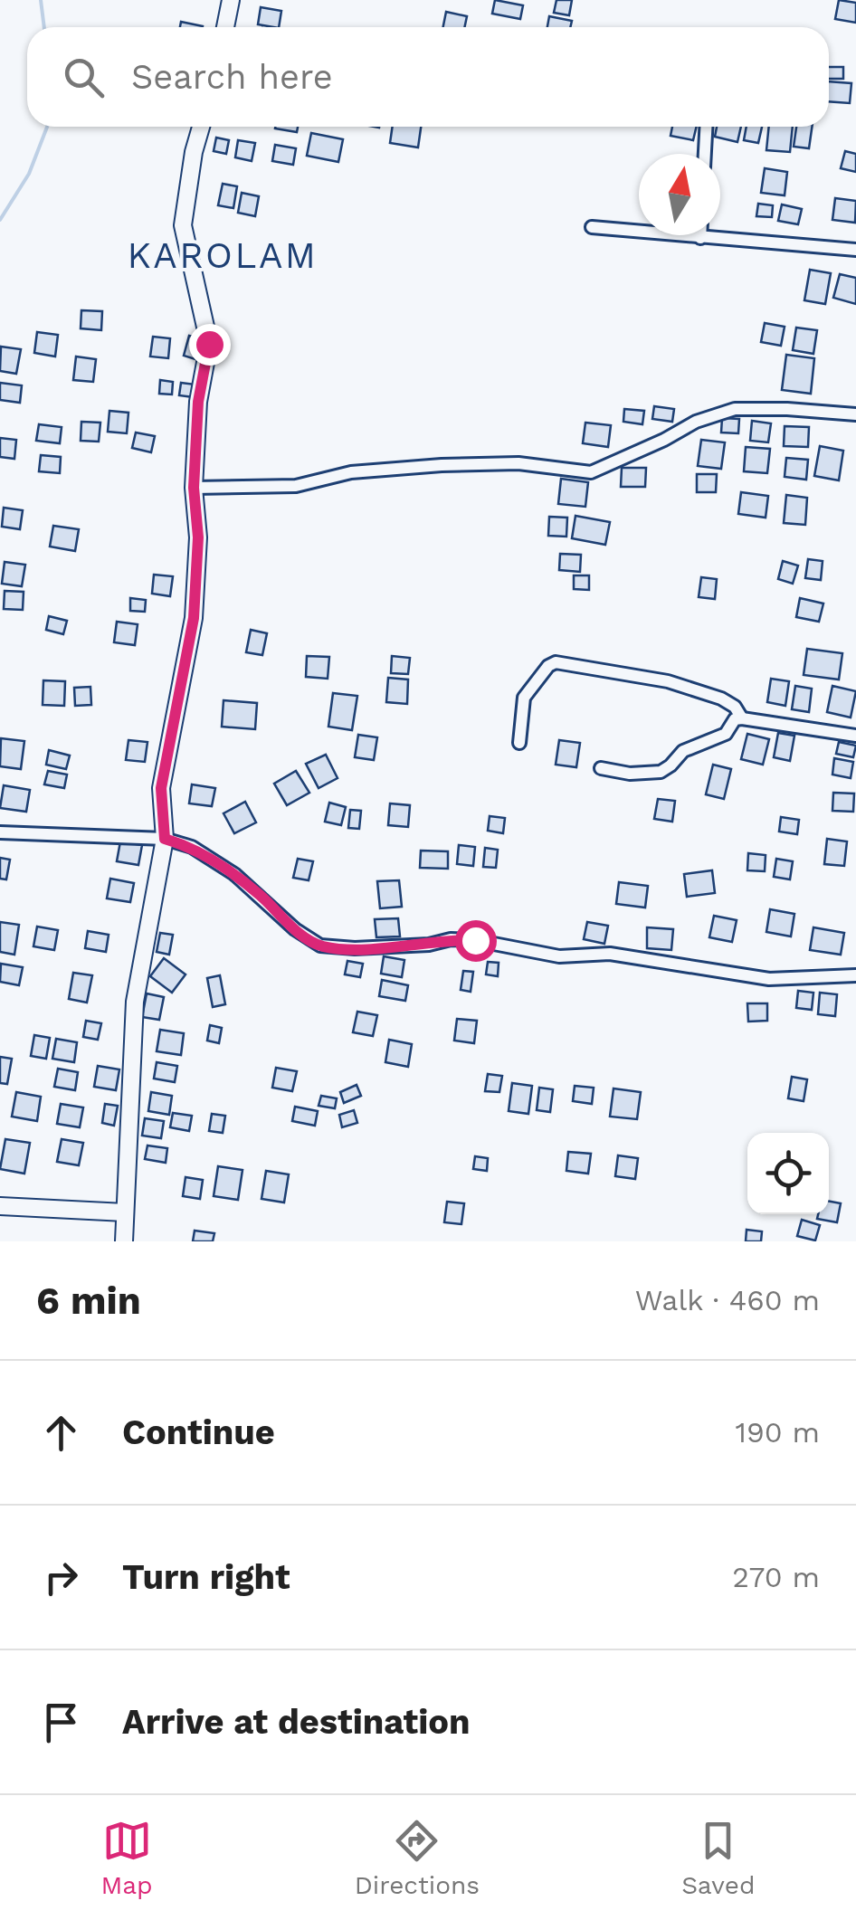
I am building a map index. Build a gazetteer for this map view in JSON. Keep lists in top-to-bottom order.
{
  "districts": ["KAROLAM"],
  "north": "top",
  "page": {
    "search": "Search here",
    "heading": ["6 min", "Walk · 460 m"],
    "list": [
      ["Continue", "190 m"],
      ["Turn right", "270 m"],
      "Arrive at destination"
    ],
    "nav": ["Map", "Directions", "Saved"]
  }
}
